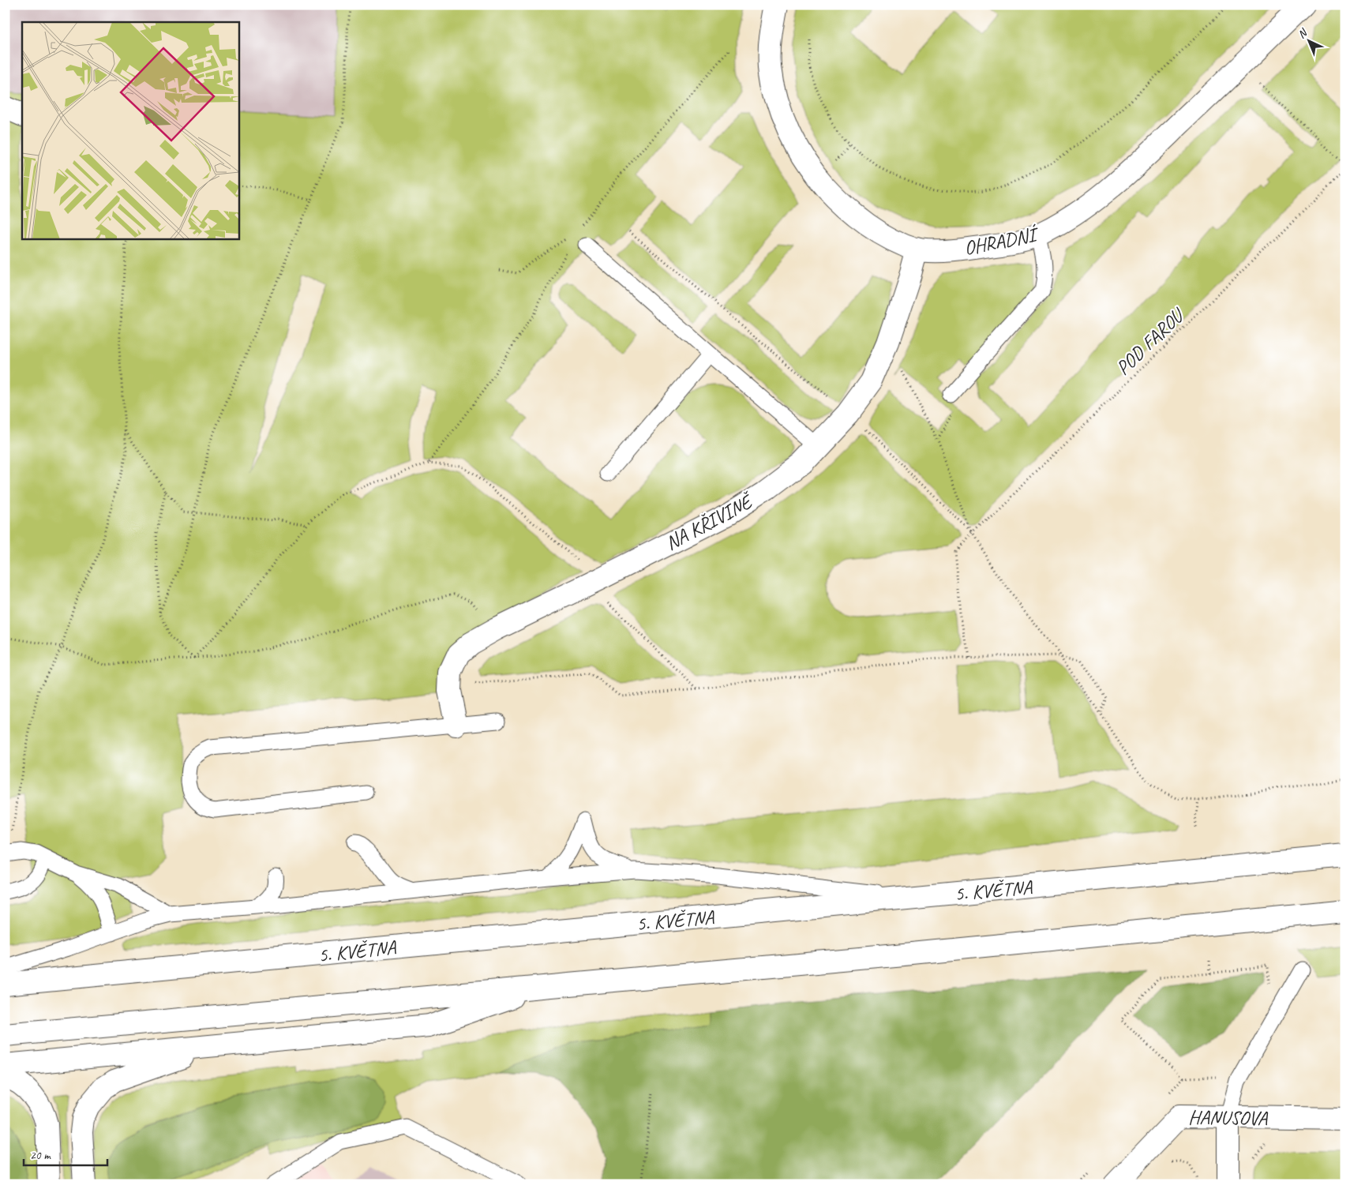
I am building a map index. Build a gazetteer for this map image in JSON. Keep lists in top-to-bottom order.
{
  "streets": {
    "main road": [
      "OHRADNÍ",
      "NA KŘIVINĚ",
      "5. KVĚTNA",
      "HANUSOVA"
    ],
    "path": ["POD FAROU"]
  },
  "crossings": [
    ["OHRADNÍ", "NA KŘIVINĚ"]
  ],
  "scale_bar": "20 m",
  "north": "top left"
}
